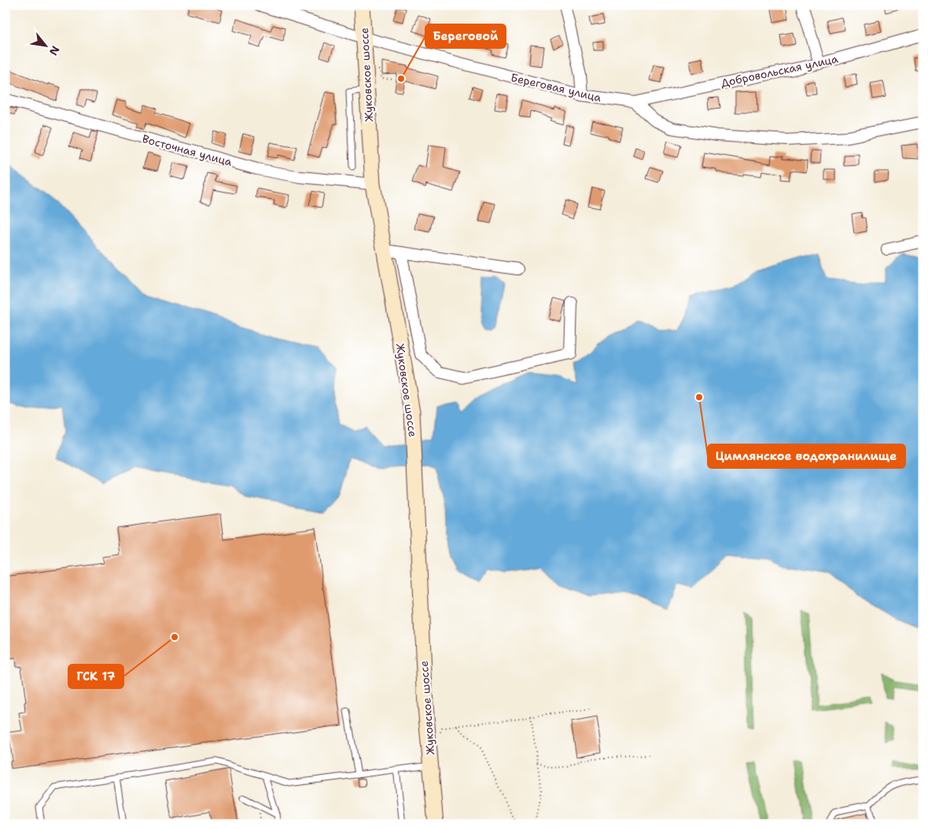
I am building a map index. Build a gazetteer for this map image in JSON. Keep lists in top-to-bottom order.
{
  "streets": {
    "main road": ["Жуковское шоссе"],
    "street": ["Добровольская улица", "Береговая улица", "Восточная улица"]
  },
  "crossings": [
    ["Добровольская улица", "Береговая улица"],
    ["Жуковское шоссе", "Береговая улица"],
    ["Жуковское шоссе", "Восточная улица"]
  ],
  "places": ["Береговой", "Цимлянское водохранилище", "ГСК 17"],
  "north": "bottom right"
}
